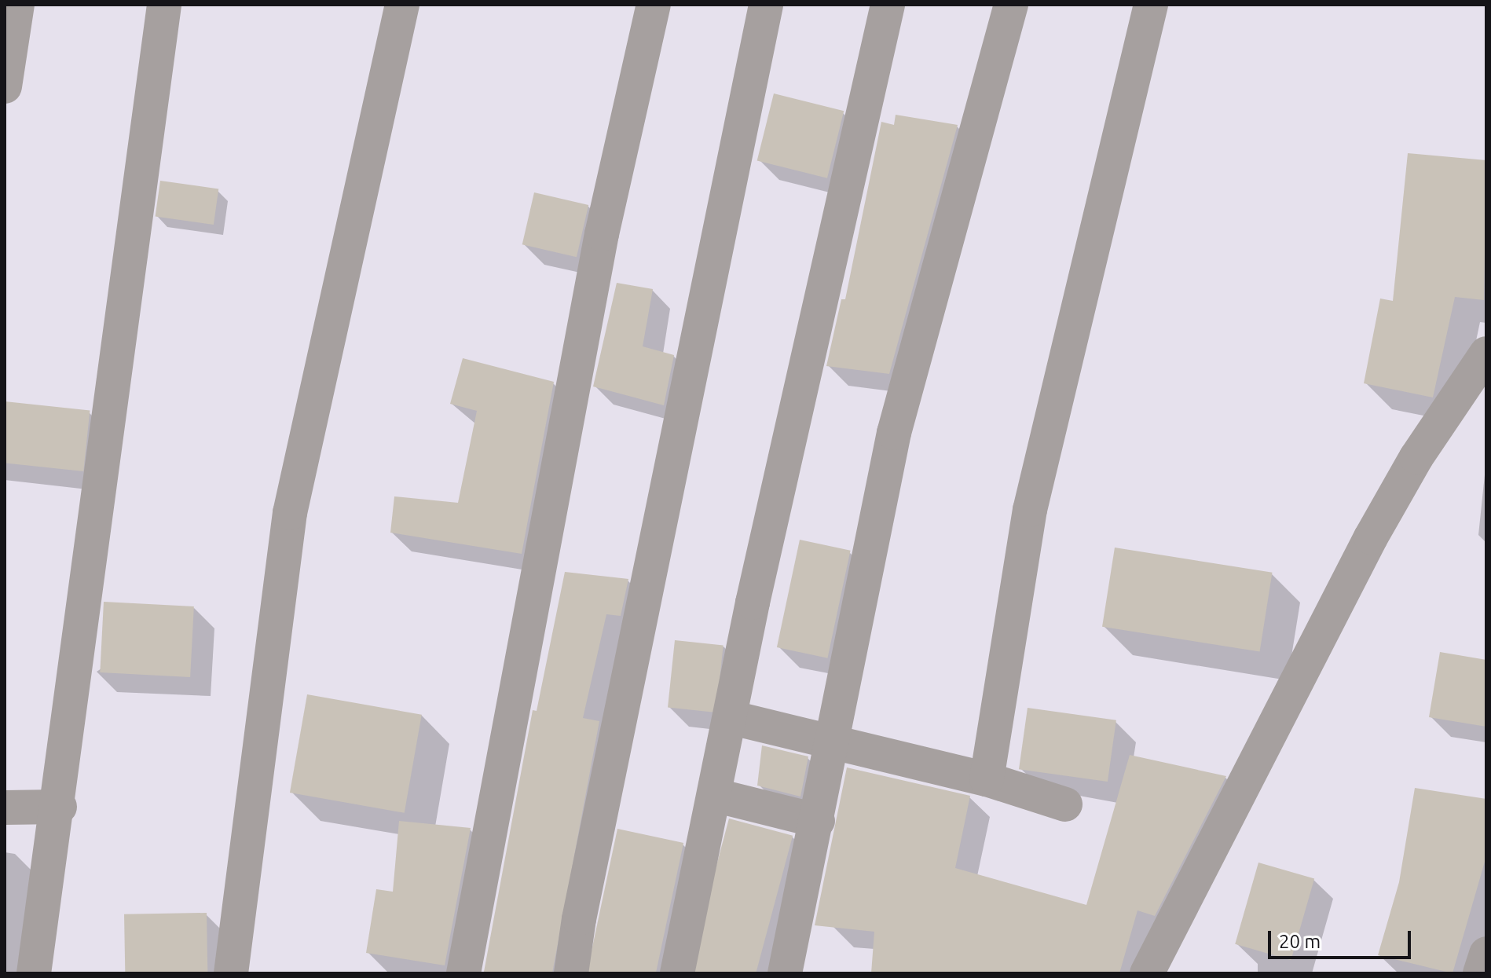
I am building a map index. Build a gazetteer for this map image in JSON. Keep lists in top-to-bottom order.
{
  "scale_bar": "20 m"
}
